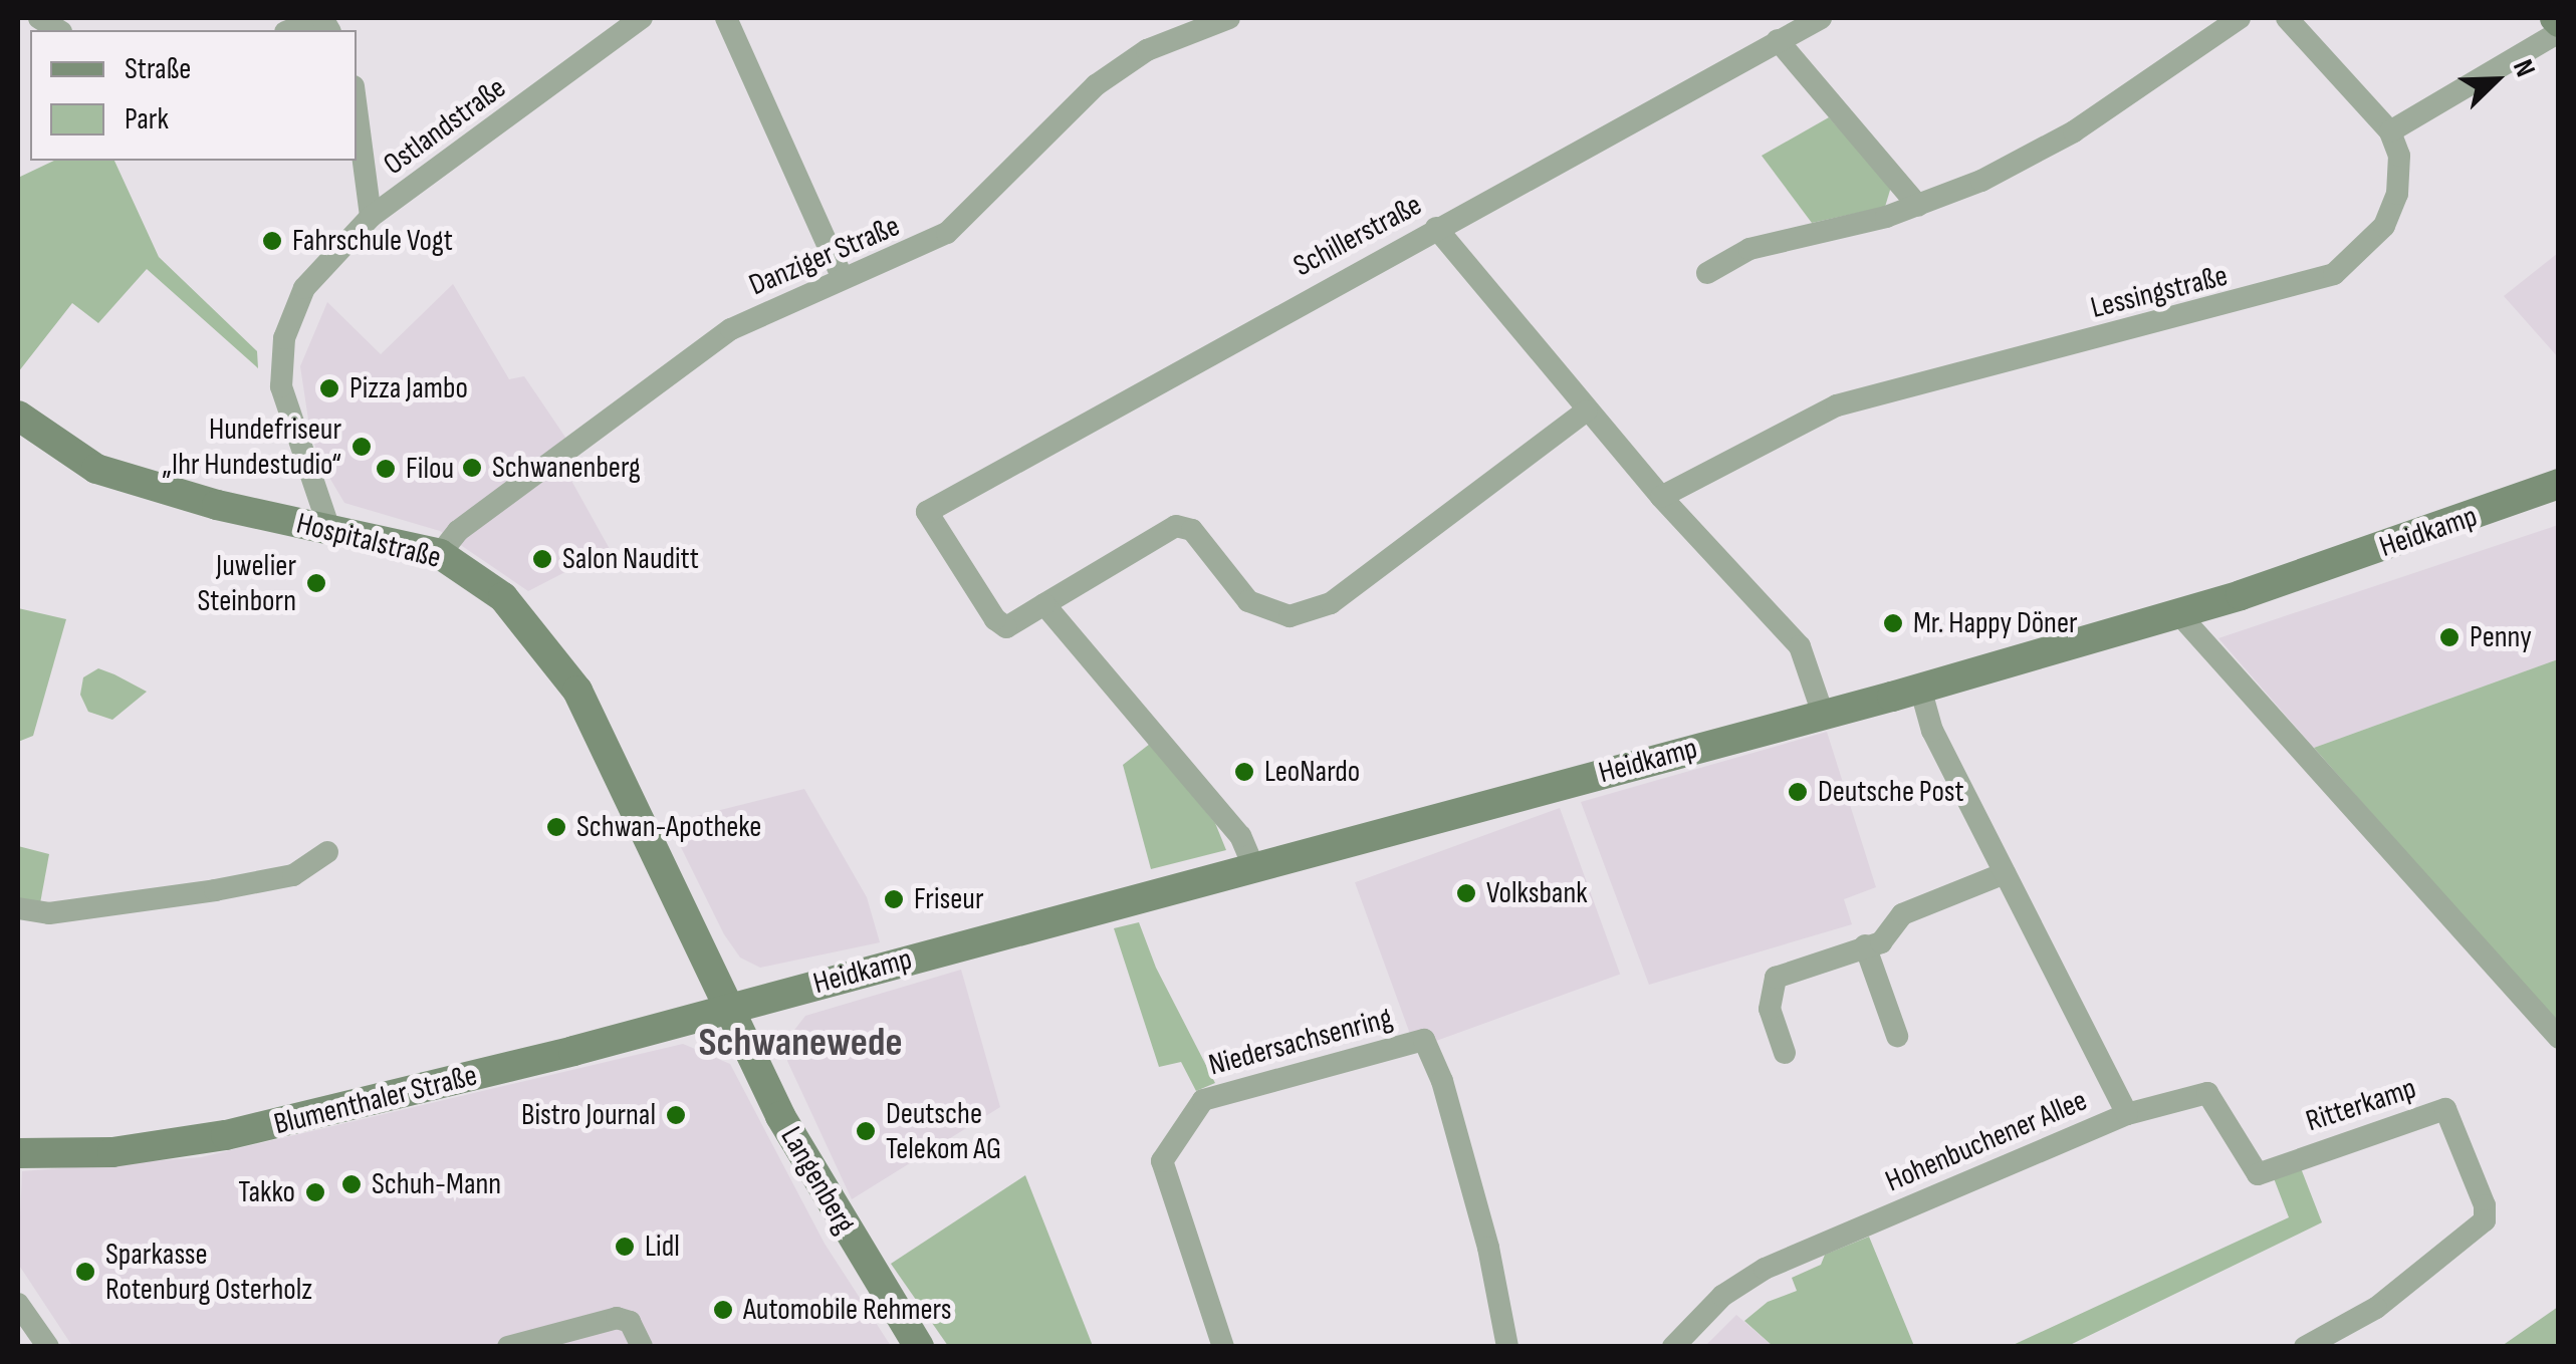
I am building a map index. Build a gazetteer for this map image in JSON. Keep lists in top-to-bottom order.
{
  "streets": {
    "main road": [
      "Heidkamp",
      "Hospitalstraße",
      "Blumenthaler Straße",
      "Langenberg"
    ],
    "street": [
      "Ostlandstraße",
      "Schillerstraße",
      "Danziger Straße",
      "Lessingstraße",
      "Niedersachsenring",
      "Ritterkamp",
      "Hohenbuchener Allee"
    ]
  },
  "crossings": [
    ["Ostlandstraße", "Hospitalstraße"],
    ["Danziger Straße", "Hospitalstraße"],
    ["Heidkamp", "Hospitalstraße"],
    ["Heidkamp", "Blumenthaler Straße"],
    ["Heidkamp", "Hohenbuchener Allee"],
    ["Heidkamp", "Langenberg"],
    ["Hospitalstraße", "Blumenthaler Straße"],
    ["Hospitalstraße", "Langenberg"],
    ["Blumenthaler Straße", "Langenberg"],
    ["Ritterkamp", "Hohenbuchener Allee"]
  ],
  "districts": ["Schwanewede"],
  "places": [
    "Fahrschule Vogt",
    "Pizza Jambo",
    "Hundefriseur „Ihr Hundestudio“",
    "Schwanenberg",
    "Filou",
    "Salon Nauditt",
    "Juwelier Steinborn",
    "Mr. Happy Döner",
    "Penny",
    "LeoNardo",
    "Deutsche Post",
    "Schwan-Apotheke",
    "Volksbank",
    "Friseur",
    "Bistro Journal",
    "Deutsche Telekom AG",
    "Schuh-Mann",
    "Takko",
    "Lidl",
    "Sparkasse Rotenburg Osterholz",
    "Automobile Rehmers"
  ],
  "legend": ["Straße", "Park"],
  "north": "top right"
}
